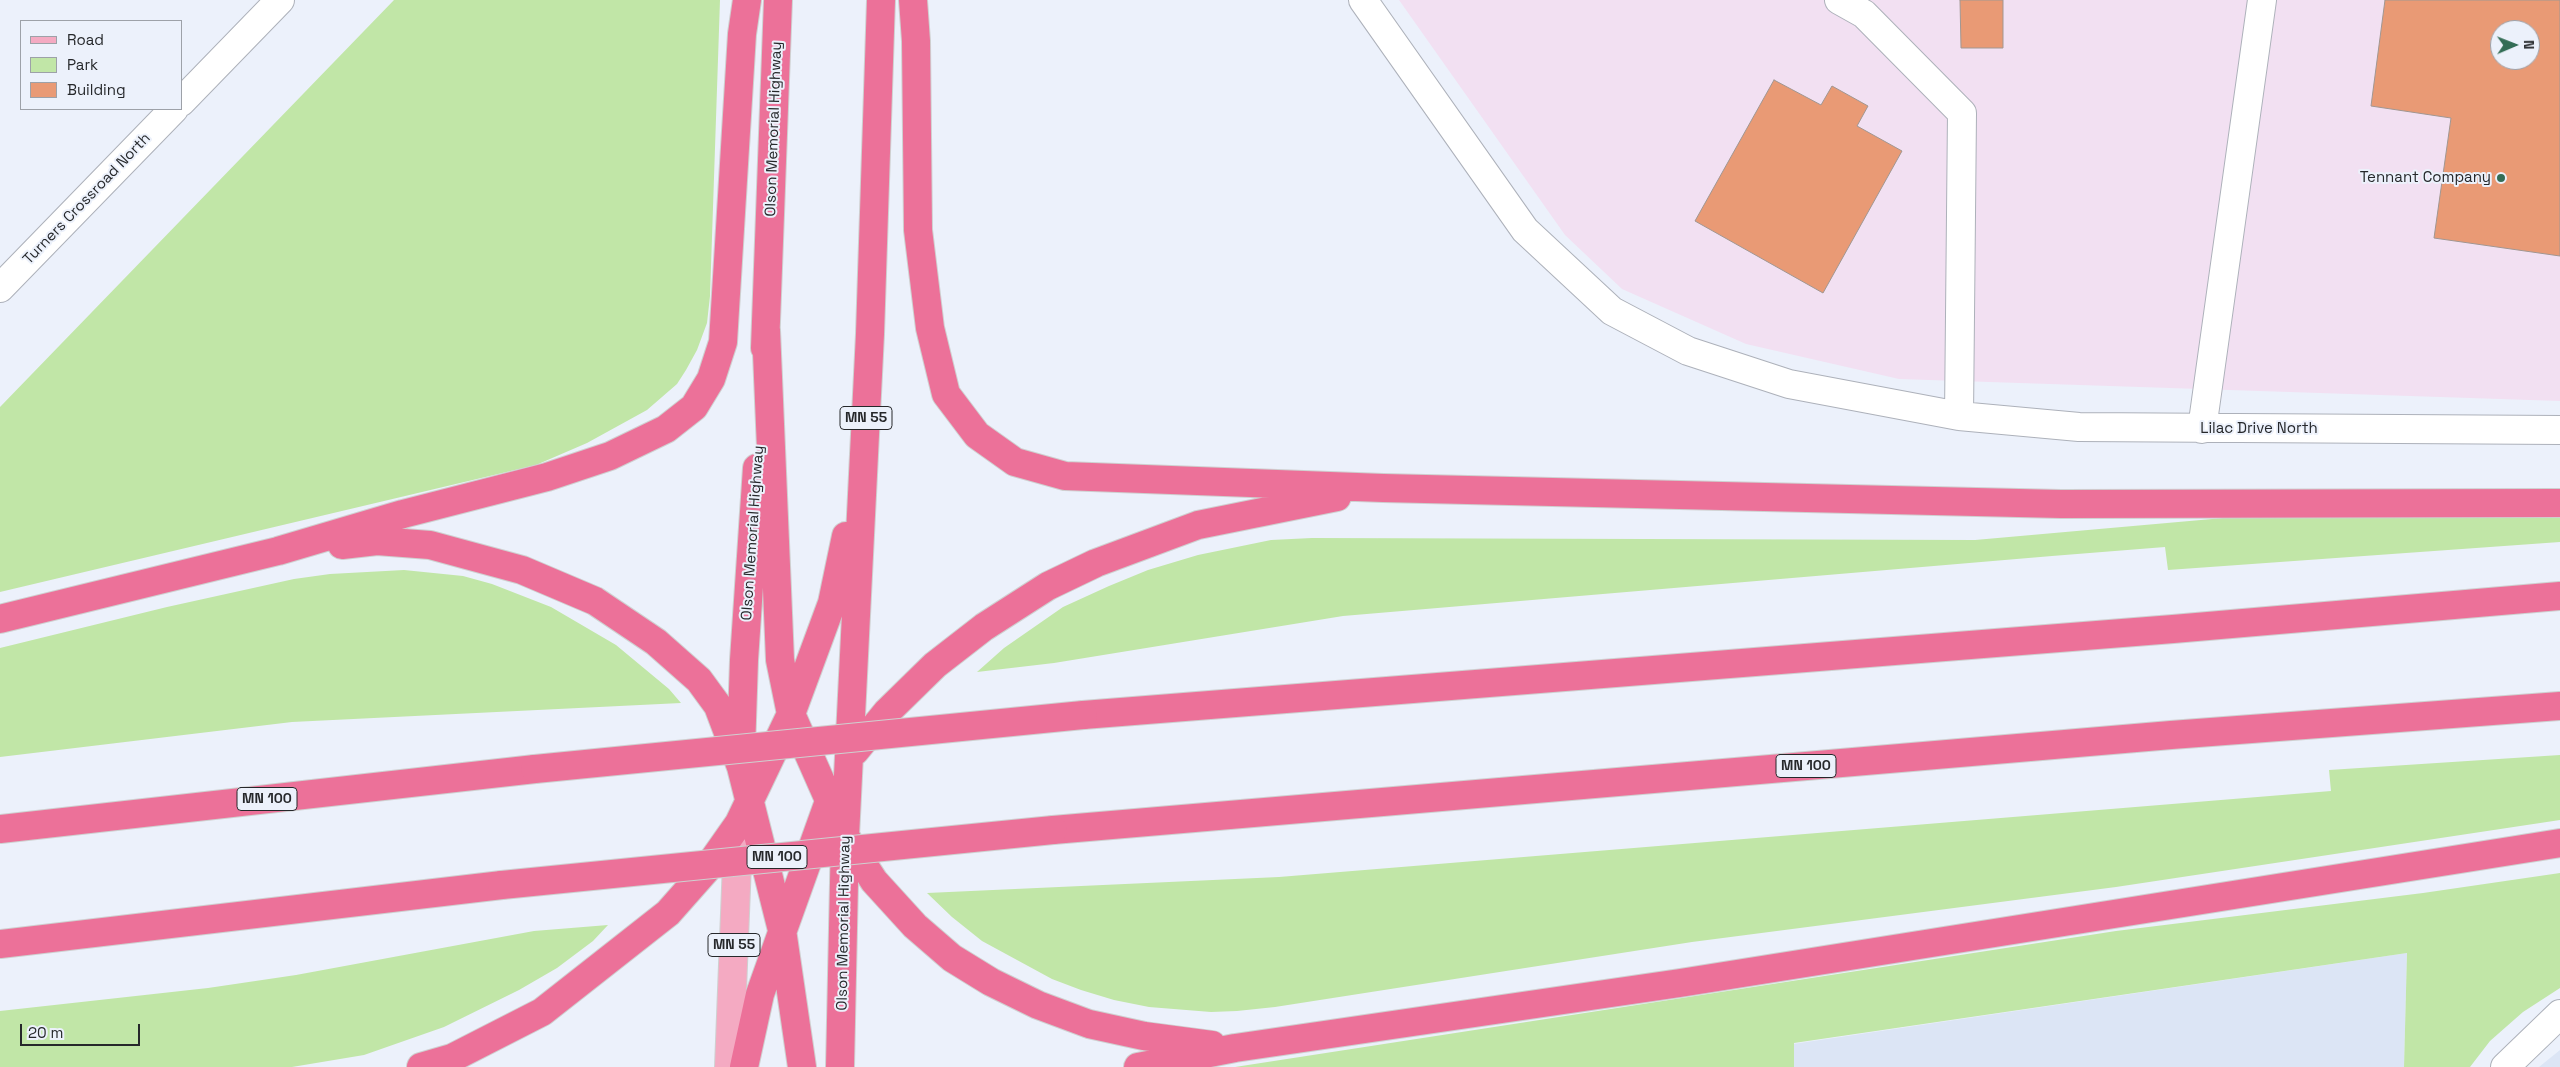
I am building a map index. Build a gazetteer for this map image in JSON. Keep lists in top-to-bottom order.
{
  "streets": {
    "highway": ["Olson Memorial Highway", "MN 55", "MN 100"],
    "street": ["Turners Crossroad North", "Lilac Drive North"]
  },
  "places": ["Tennant Company"],
  "legend": ["Road", "Park", "Building"],
  "scale_bar": "20 m",
  "north": "right"
}
